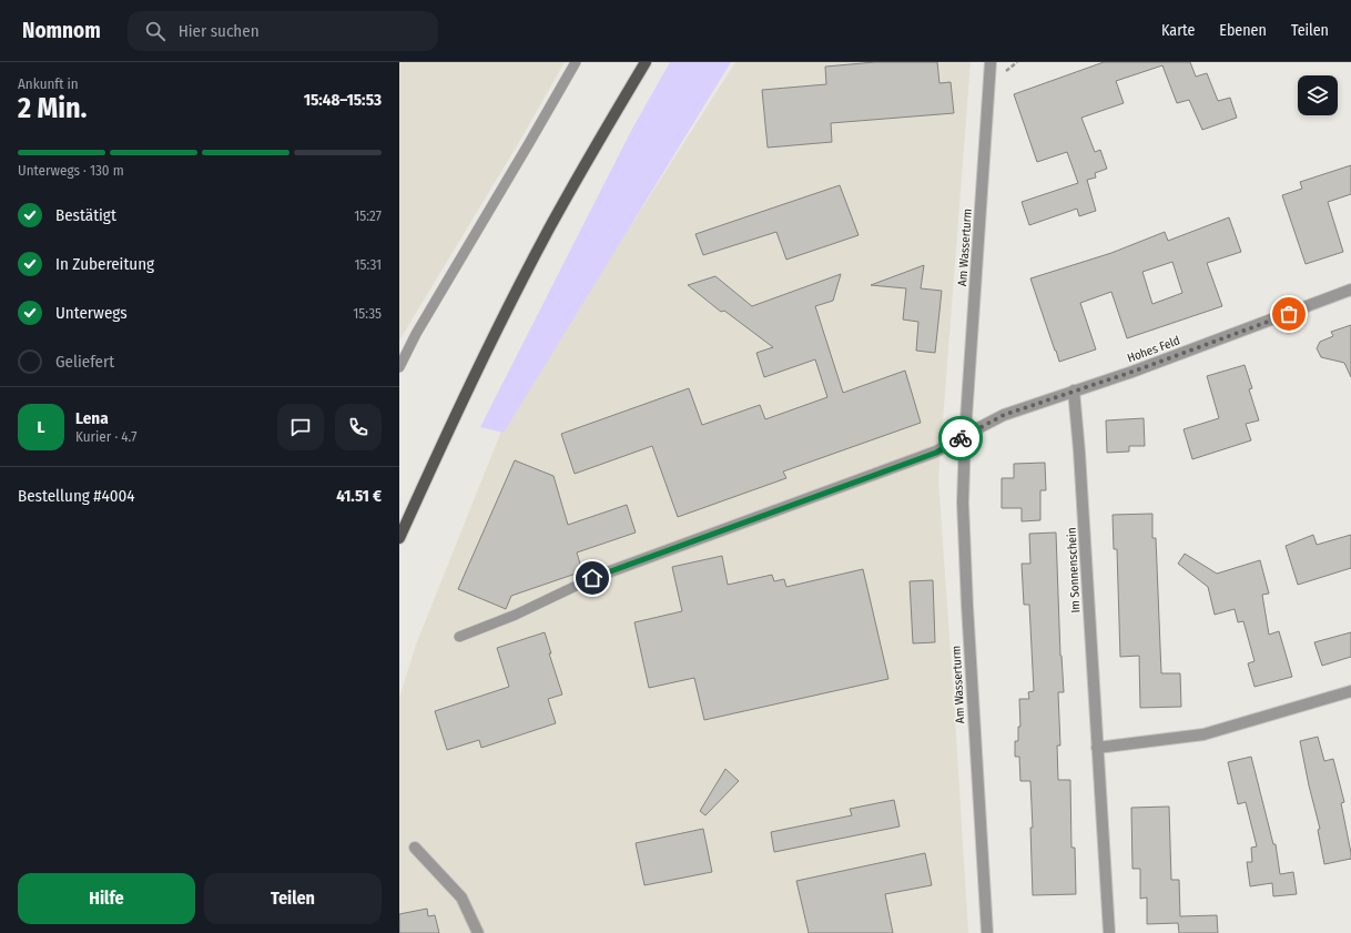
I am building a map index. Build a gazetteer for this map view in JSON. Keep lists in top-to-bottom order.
{
  "streets": {
    "street": ["Am Wasserturm", "Hohes Feld", "Im Sonnenschein"]
  },
  "crossings": [
    ["Am Wasserturm", "Hohes Feld"],
    ["Hohes Feld", "Im Sonnenschein"]
  ],
  "page": {
    "header": "Nomnom",
    "search": "Hier suchen",
    "nav": ["Karte", "Ebenen", "Teilen"],
    "heading": ["2 Min.", "Ankunft in", "15:48–15:53"],
    "panel": [
      "Lena",
      "Kurier · 4.7",
      "Bestellung #4004",
      "41.51 €"
    ],
    "bar": "Unterwegs · 130 m",
    "list": [
      ["Bestätigt", "15:27"],
      ["In Zubereitung", "15:31"],
      ["Unterwegs", "15:35"],
      "Geliefert"
    ],
    "round": "L",
    "buttons": ["Hilfe", "Teilen"]
  }
}
